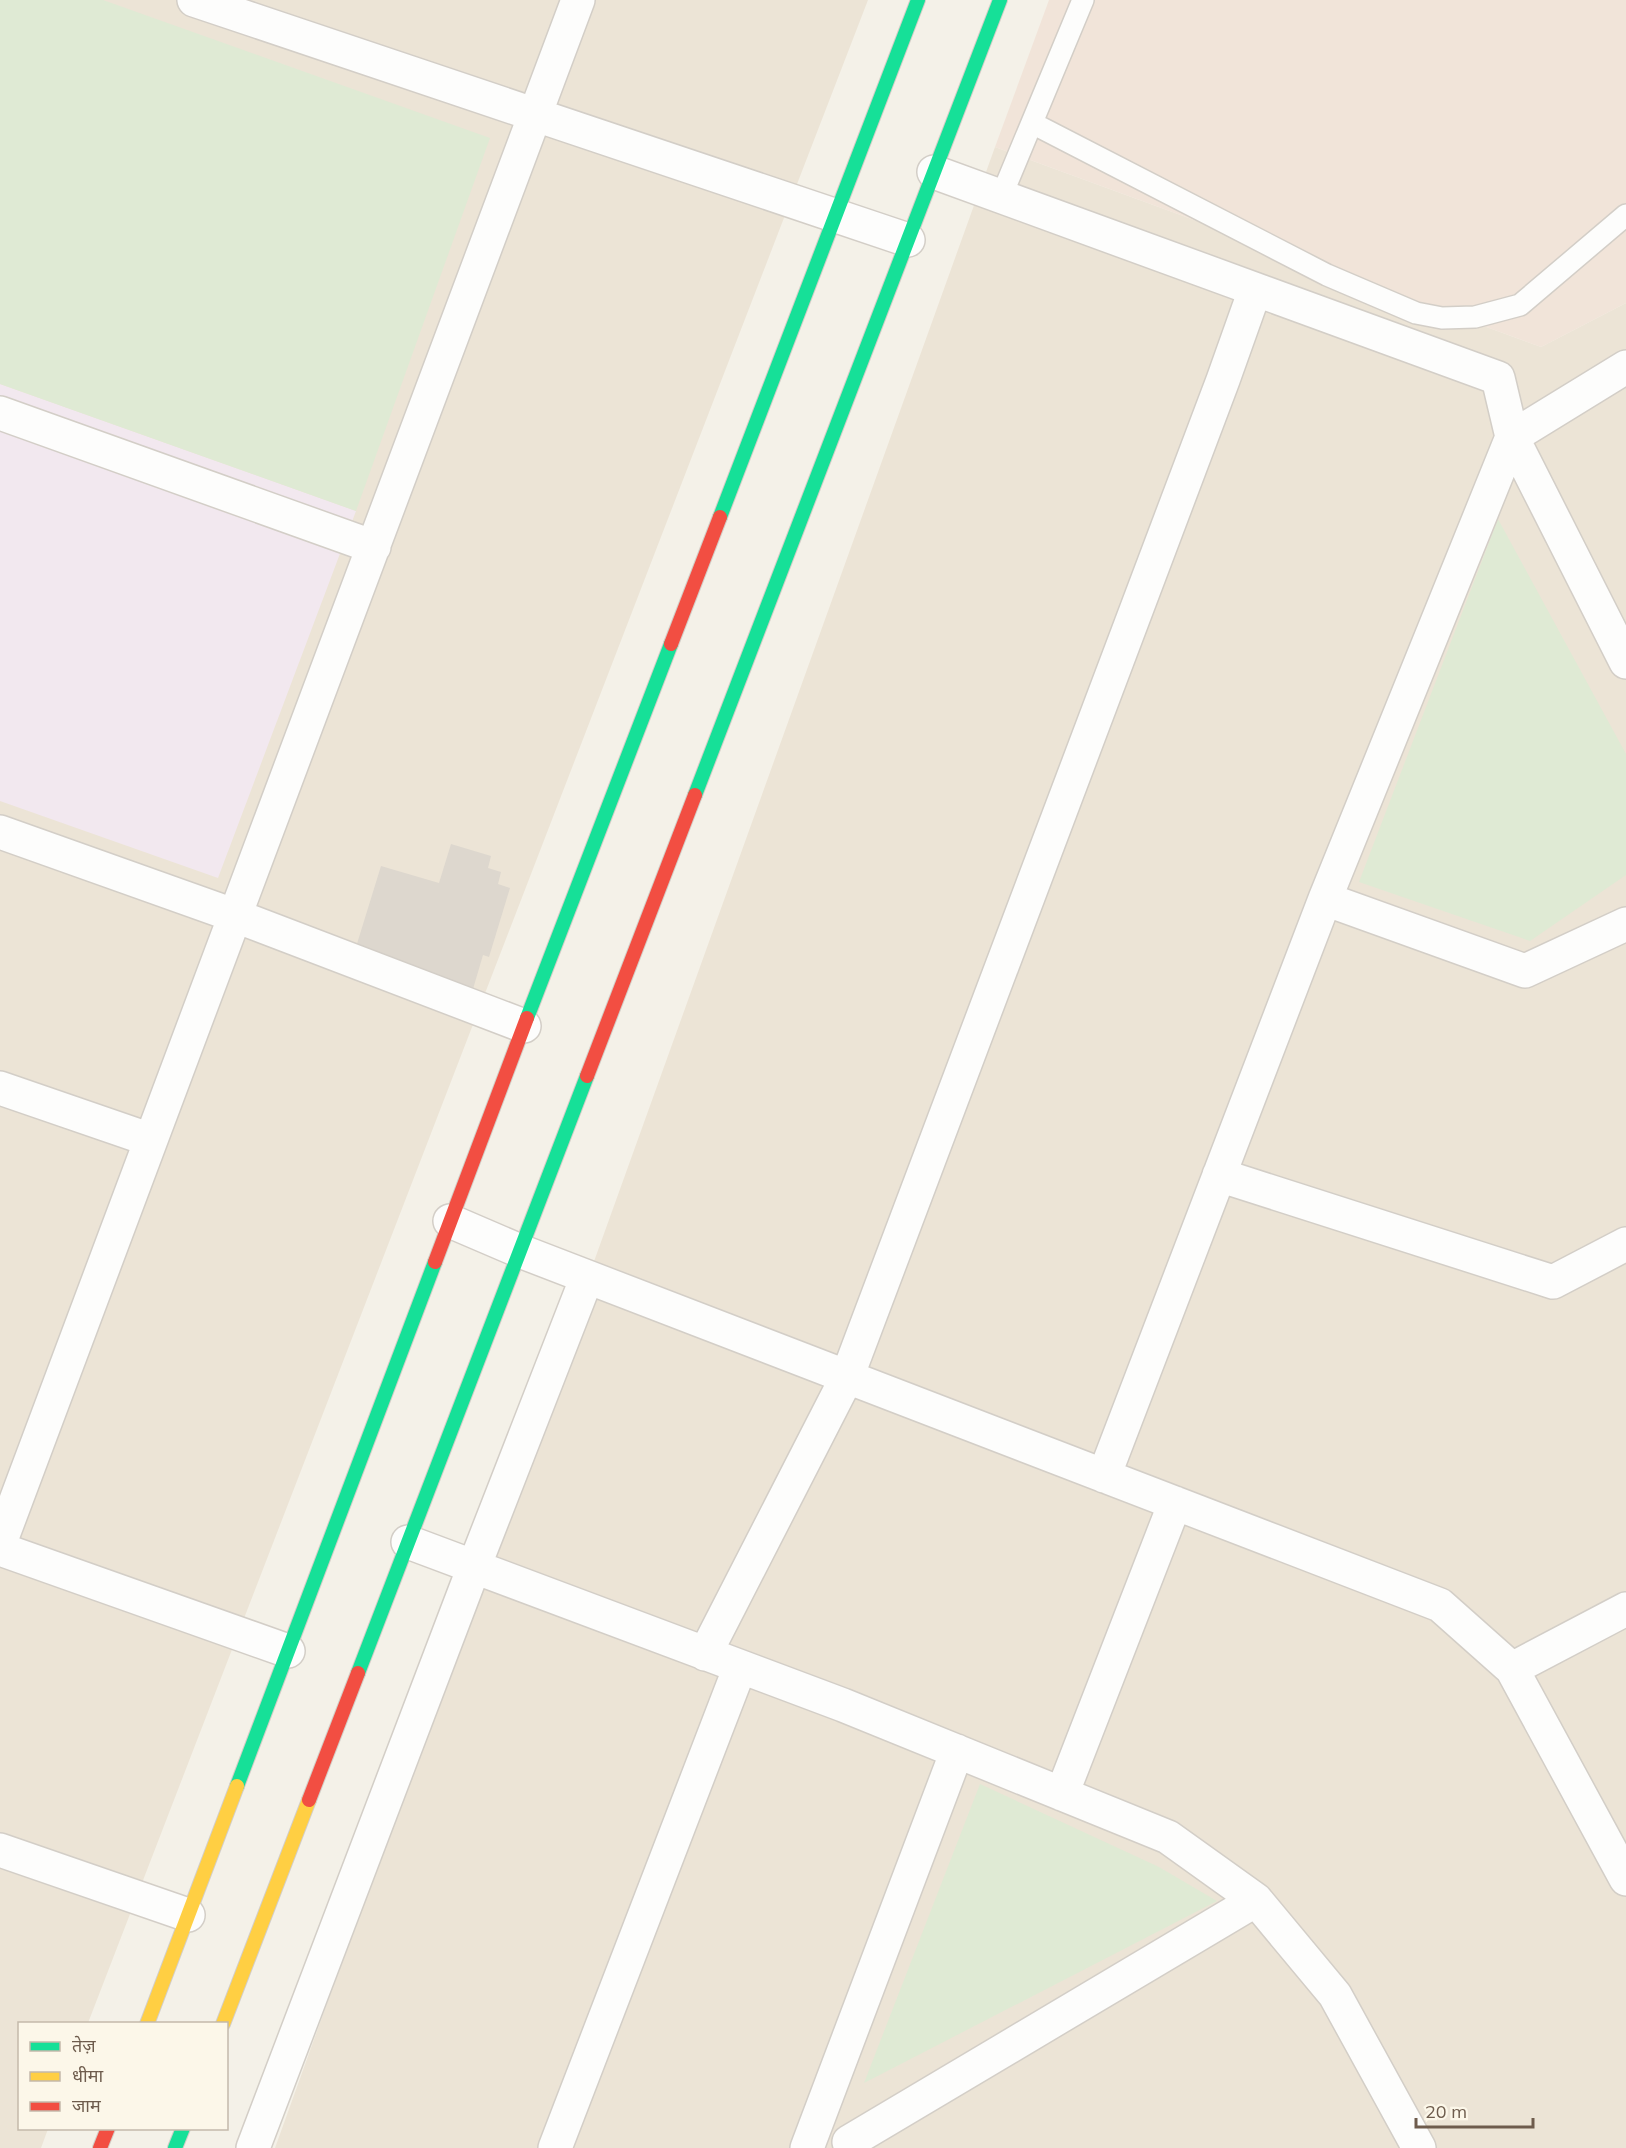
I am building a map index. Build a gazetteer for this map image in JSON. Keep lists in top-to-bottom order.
{
  "legend": ["तेज़", "धीमा", "जाम"],
  "scale_bar": "20 m"
}
